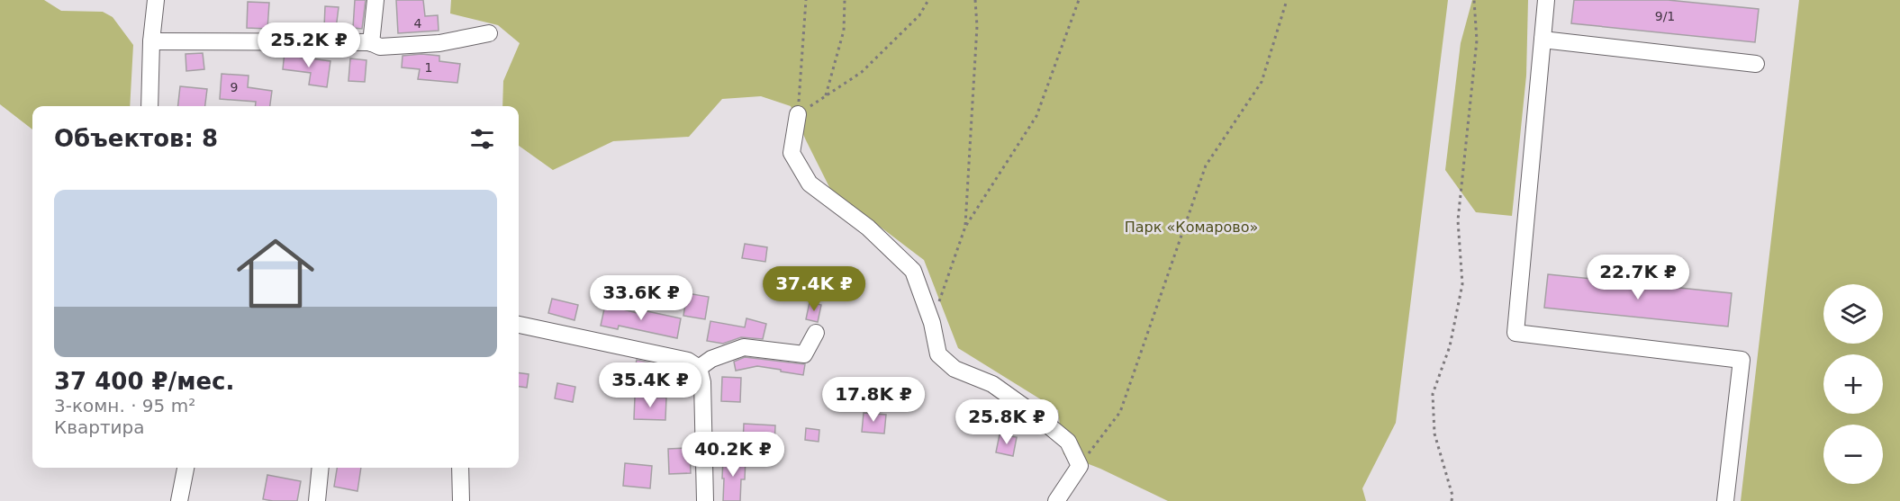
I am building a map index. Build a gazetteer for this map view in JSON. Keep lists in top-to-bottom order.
{
  "parks": ["Парк «Комарово»"],
  "house_numbers": [
    "9/1",
    "4",
    "1",
    "9"
  ],
  "page": {
    "price": [
      "25.2K ₽",
      "22.7K ₽",
      "37.4K ₽",
      "33.6K ₽",
      "35.4K ₽",
      "17.8K ₽",
      "25.8K ₽",
      "40.2K ₽"
    ],
    "heading": "Объектов: 8",
    "list": [
      {
        "name": "37 400 ₽/мес.",
        "note": "3-комн. · 95 m² · Квартира"
      }
    ],
    "map_buttons": ["+", "−"]
  }
}
